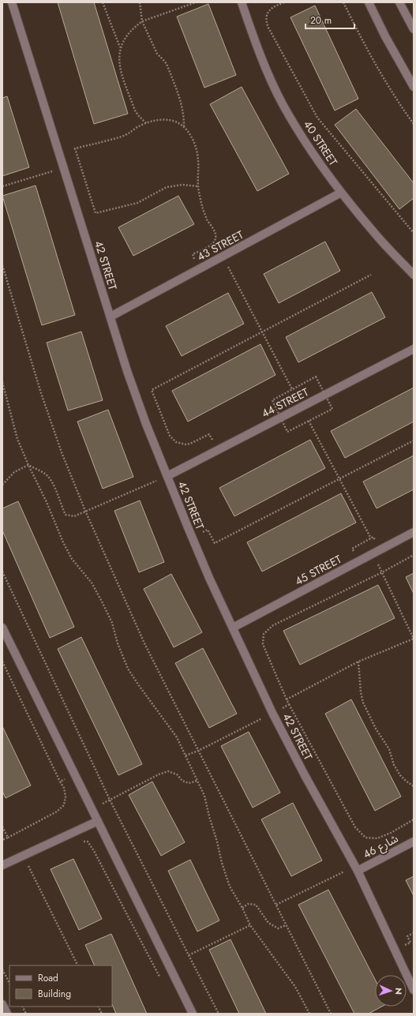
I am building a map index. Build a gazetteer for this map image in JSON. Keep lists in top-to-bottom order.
{
  "streets": {
    "street": [
      "40 STREET",
      "43 STREET",
      "42 STREET",
      "44 STREET",
      "45 STREET",
      "شارع 46"
    ]
  },
  "crossings": [
    ["40 STREET", "43 STREET"],
    ["43 STREET", "42 STREET"],
    ["42 STREET", "44 STREET"],
    ["42 STREET", "45 STREET"],
    ["42 STREET", "شارع 46"]
  ],
  "legend": ["Road", "Building"],
  "scale_bar": "20 m",
  "north": "right"
}
